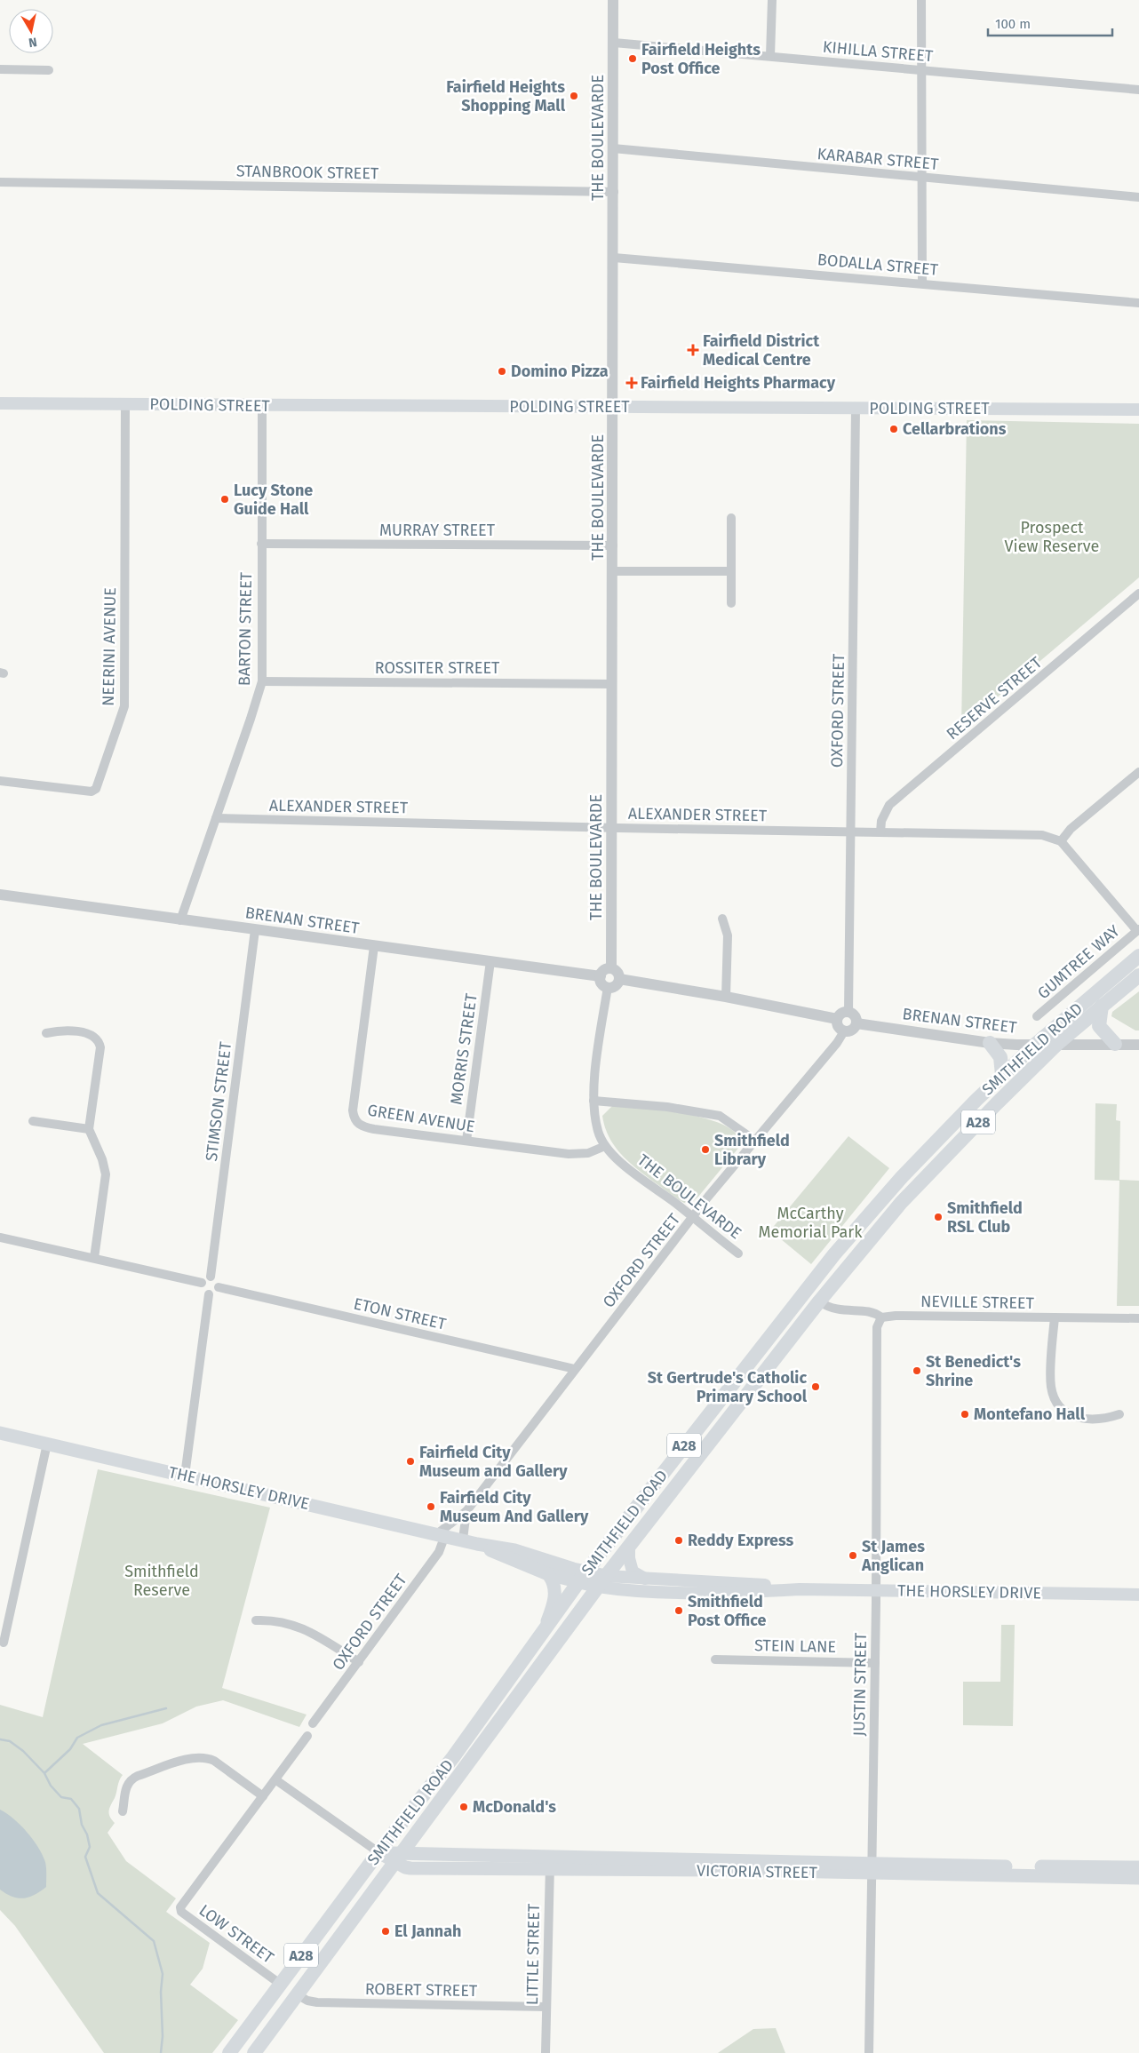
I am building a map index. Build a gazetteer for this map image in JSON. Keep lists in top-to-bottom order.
{
  "streets": {
    "highway": ["SMITHFIELD ROAD", "A28"],
    "main road": ["POLDING STREET", "THE HORSLEY DRIVE", "VICTORIA STREET"],
    "street": [
      "KIHILLA STREET",
      "THE BOULEVARDE",
      "KARABAR STREET",
      "STANBROOK STREET",
      "BODALLA STREET",
      "MURRAY STREET",
      "BARTON STREET",
      "NEERINI AVENUE",
      "ROSSITER STREET",
      "RESERVE STREET",
      "OXFORD STREET",
      "ALEXANDER STREET",
      "BRENAN STREET",
      "GUMTREE WAY",
      "MORRIS STREET",
      "STIMSON STREET",
      "GREEN AVENUE",
      "NEVILLE STREET",
      "ETON STREET",
      "STEIN LANE",
      "JUSTIN STREET",
      "LOW STREET",
      "LITTLE STREET",
      "ROBERT STREET"
    ]
  },
  "crossings": [
    ["KIHILLA STREET", "THE BOULEVARDE"],
    ["THE BOULEVARDE", "KARABAR STREET"],
    ["THE BOULEVARDE", "STANBROOK STREET"],
    ["THE BOULEVARDE", "BODALLA STREET"],
    ["THE BOULEVARDE", "POLDING STREET"],
    ["THE BOULEVARDE", "MURRAY STREET"],
    ["THE BOULEVARDE", "ROSSITER STREET"],
    ["THE BOULEVARDE", "OXFORD STREET"],
    ["THE BOULEVARDE", "ALEXANDER STREET"],
    ["THE BOULEVARDE", "BRENAN STREET"],
    ["THE BOULEVARDE", "GREEN AVENUE"],
    ["POLDING STREET", "BARTON STREET"],
    ["POLDING STREET", "NEERINI AVENUE"],
    ["POLDING STREET", "OXFORD STREET"],
    ["MURRAY STREET", "BARTON STREET"],
    ["BARTON STREET", "ROSSITER STREET"],
    ["BARTON STREET", "ALEXANDER STREET"],
    ["BARTON STREET", "BRENAN STREET"],
    ["RESERVE STREET", "ALEXANDER STREET"],
    ["OXFORD STREET", "ALEXANDER STREET"],
    ["OXFORD STREET", "BRENAN STREET"],
    ["OXFORD STREET", "ETON STREET"],
    ["OXFORD STREET", "THE HORSLEY DRIVE"],
    ["BRENAN STREET", "MORRIS STREET"],
    ["BRENAN STREET", "SMITHFIELD ROAD"],
    ["BRENAN STREET", "STIMSON STREET"],
    ["BRENAN STREET", "GREEN AVENUE"],
    ["MORRIS STREET", "GREEN AVENUE"],
    ["SMITHFIELD ROAD", "NEVILLE STREET"],
    ["SMITHFIELD ROAD", "THE HORSLEY DRIVE"],
    ["SMITHFIELD ROAD", "VICTORIA STREET"],
    ["SMITHFIELD ROAD", "LOW STREET"],
    ["SMITHFIELD ROAD", "ROBERT STREET"],
    ["STIMSON STREET", "ETON STREET"],
    ["NEVILLE STREET", "JUSTIN STREET"],
    ["THE HORSLEY DRIVE", "JUSTIN STREET"],
    ["STEIN LANE", "JUSTIN STREET"],
    ["JUSTIN STREET", "VICTORIA STREET"],
    ["VICTORIA STREET", "LITTLE STREET"],
    ["LITTLE STREET", "ROBERT STREET"]
  ],
  "parks": ["Prospect View Reserve", "McCarthy Memorial Park", "Smithfield Reserve"],
  "places": {
    "other": [
      "Fairfield Heights Post Office",
      "Fairfield Heights Shopping Mall",
      "Domino Pizza",
      "Cellarbrations",
      "Lucy Stone Guide Hall",
      "Smithfield Library",
      "Smithfield RSL Club",
      "St Benedict's Shrine",
      "St Gertrude's Catholic Primary School",
      "Montefano Hall",
      "Fairfield City Museum and Gallery",
      "Fairfield City Museum And Gallery",
      "Reddy Express",
      "St James Anglican",
      "Smithfield Post Office",
      "McDonald's",
      "El Jannah"
    ],
    "health": ["Fairfield District Medical Centre", "Fairfield Heights Pharmacy"]
  },
  "scale_bar": "100 m",
  "north": "bottom"
}
